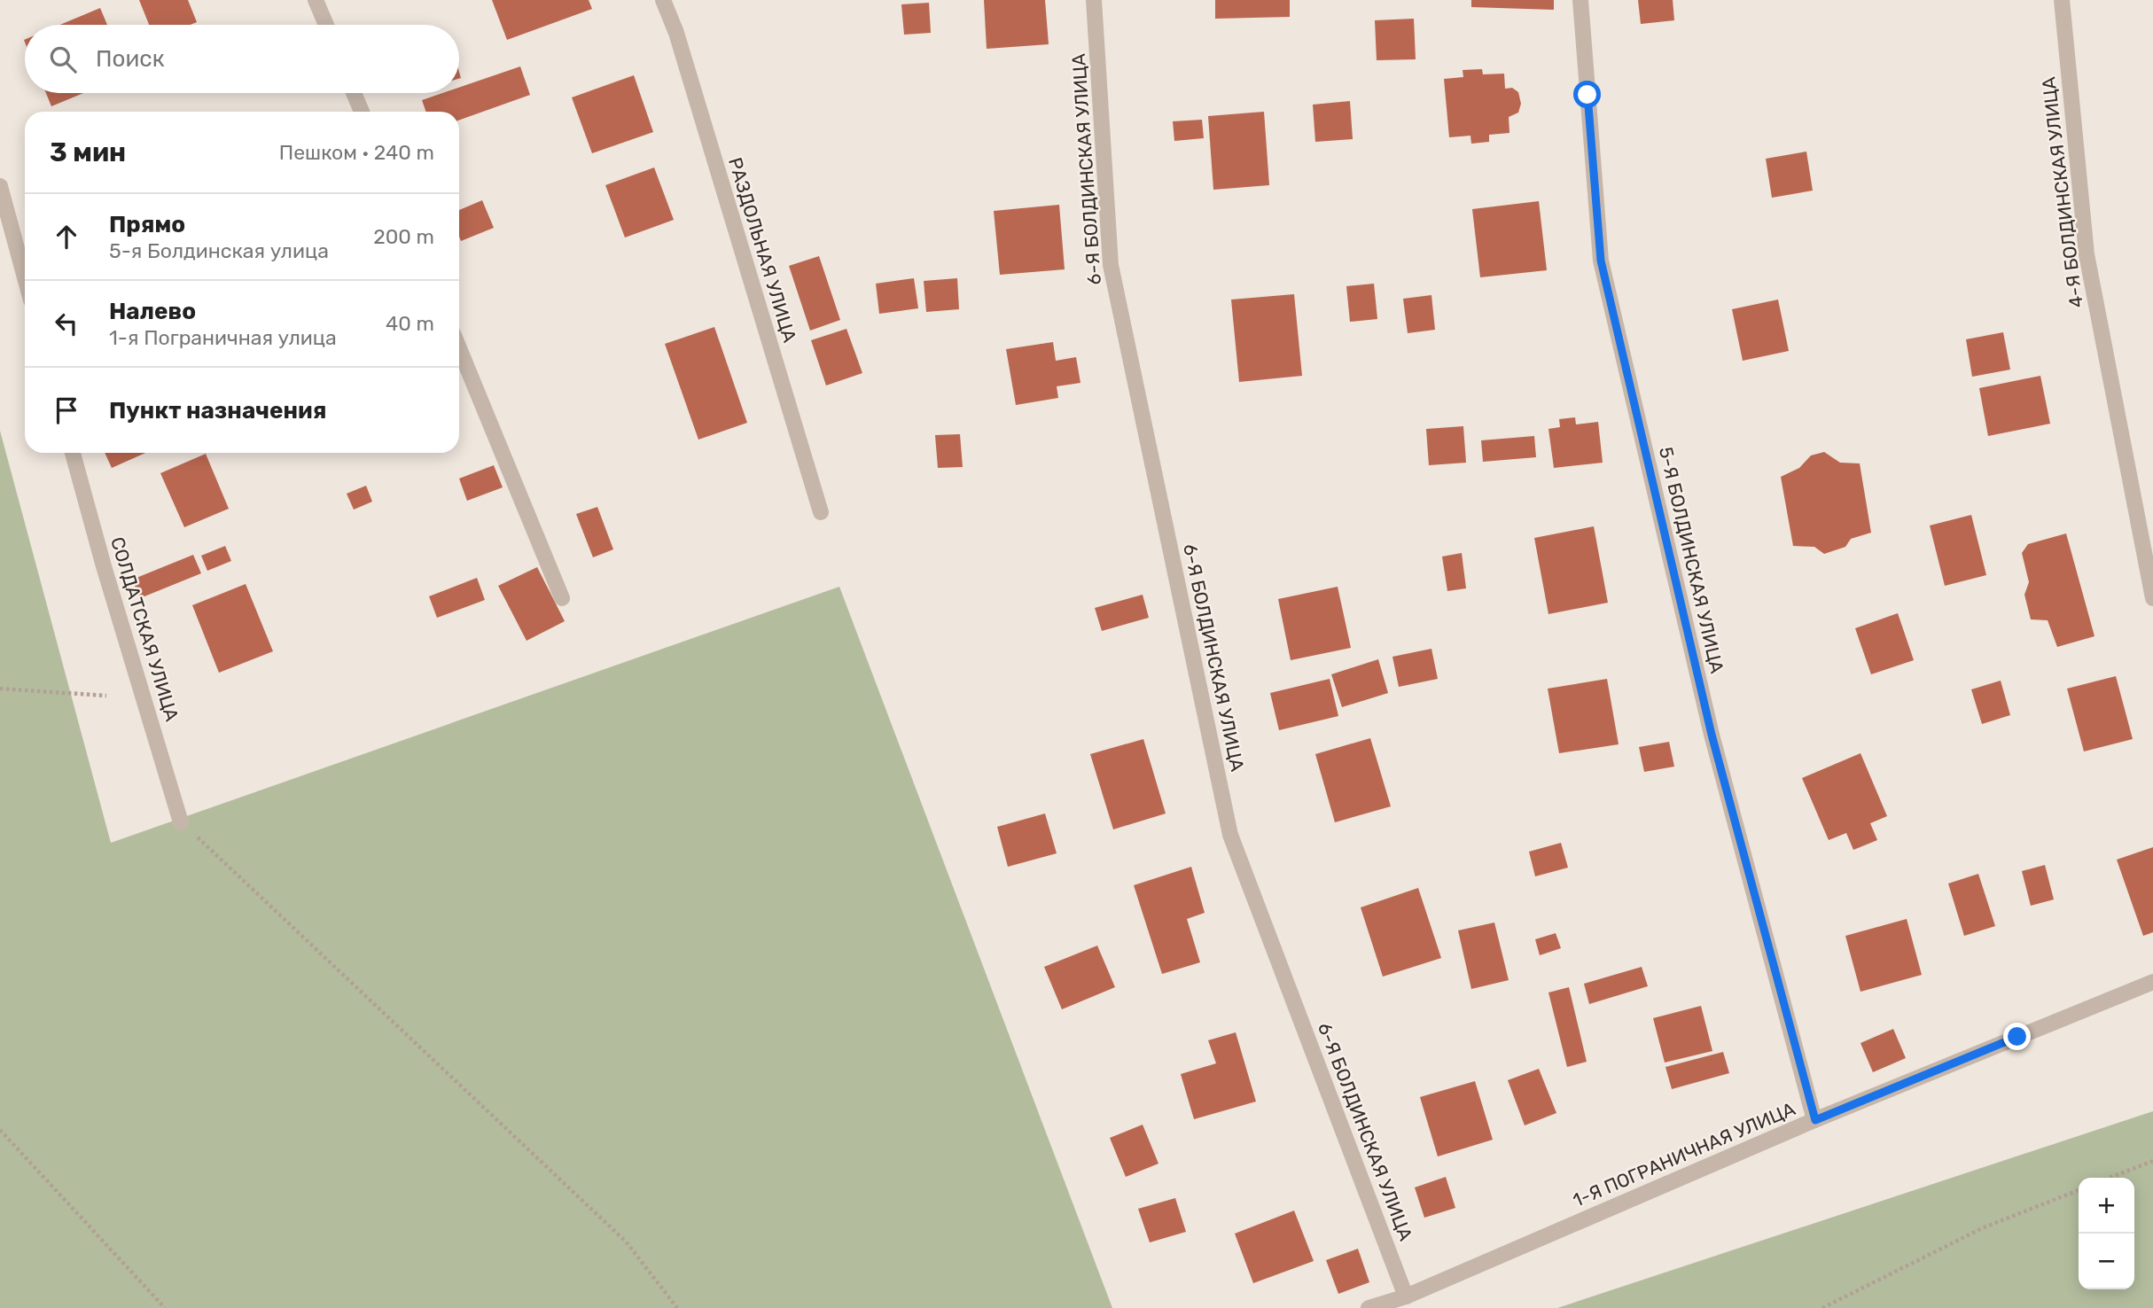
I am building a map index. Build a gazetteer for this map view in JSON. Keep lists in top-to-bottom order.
{
  "streets": {
    "street": [
      "6-Я БОЛДИНСКАЯ УЛИЦА",
      "4-Я БОЛДИНСКАЯ УЛИЦА",
      "РАЗДОЛЬНАЯ УЛИЦА",
      "5-Я БОЛДИНСКАЯ УЛИЦА",
      "СОЛДАТСКАЯ УЛИЦА",
      "1-Я ПОГРАНИЧНАЯ УЛИЦА"
    ]
  },
  "crossings": [
    ["6-Я БОЛДИНСКАЯ УЛИЦА", "1-Я ПОГРАНИЧНАЯ УЛИЦА"],
    ["5-Я БОЛДИНСКАЯ УЛИЦА", "1-Я ПОГРАНИЧНАЯ УЛИЦА"]
  ],
  "page": {
    "search": "Поиск",
    "heading": ["3 мин", "Пешком · 240 m"],
    "list": [
      ["Прямо", "5-я Болдинская улица", "200 m"],
      ["Налево", "1-я Пограничная улица", "40 m"],
      "Пункт назначения"
    ],
    "map_buttons": ["+", "−"]
  }
}
